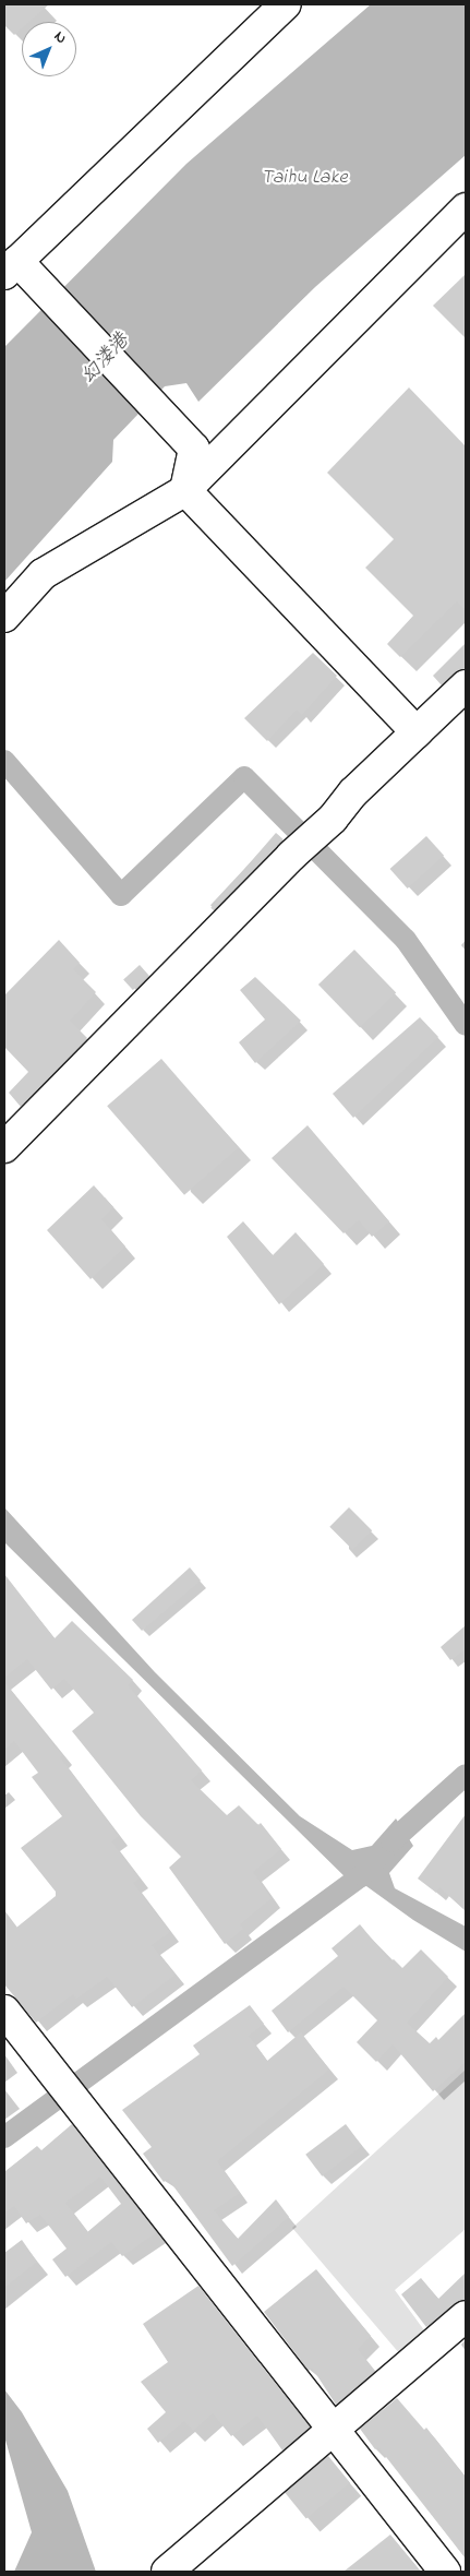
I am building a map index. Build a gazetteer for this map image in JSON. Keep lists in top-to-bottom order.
{
  "water": ["Taihu Lake", "幻溇港"],
  "north": "top right"
}
